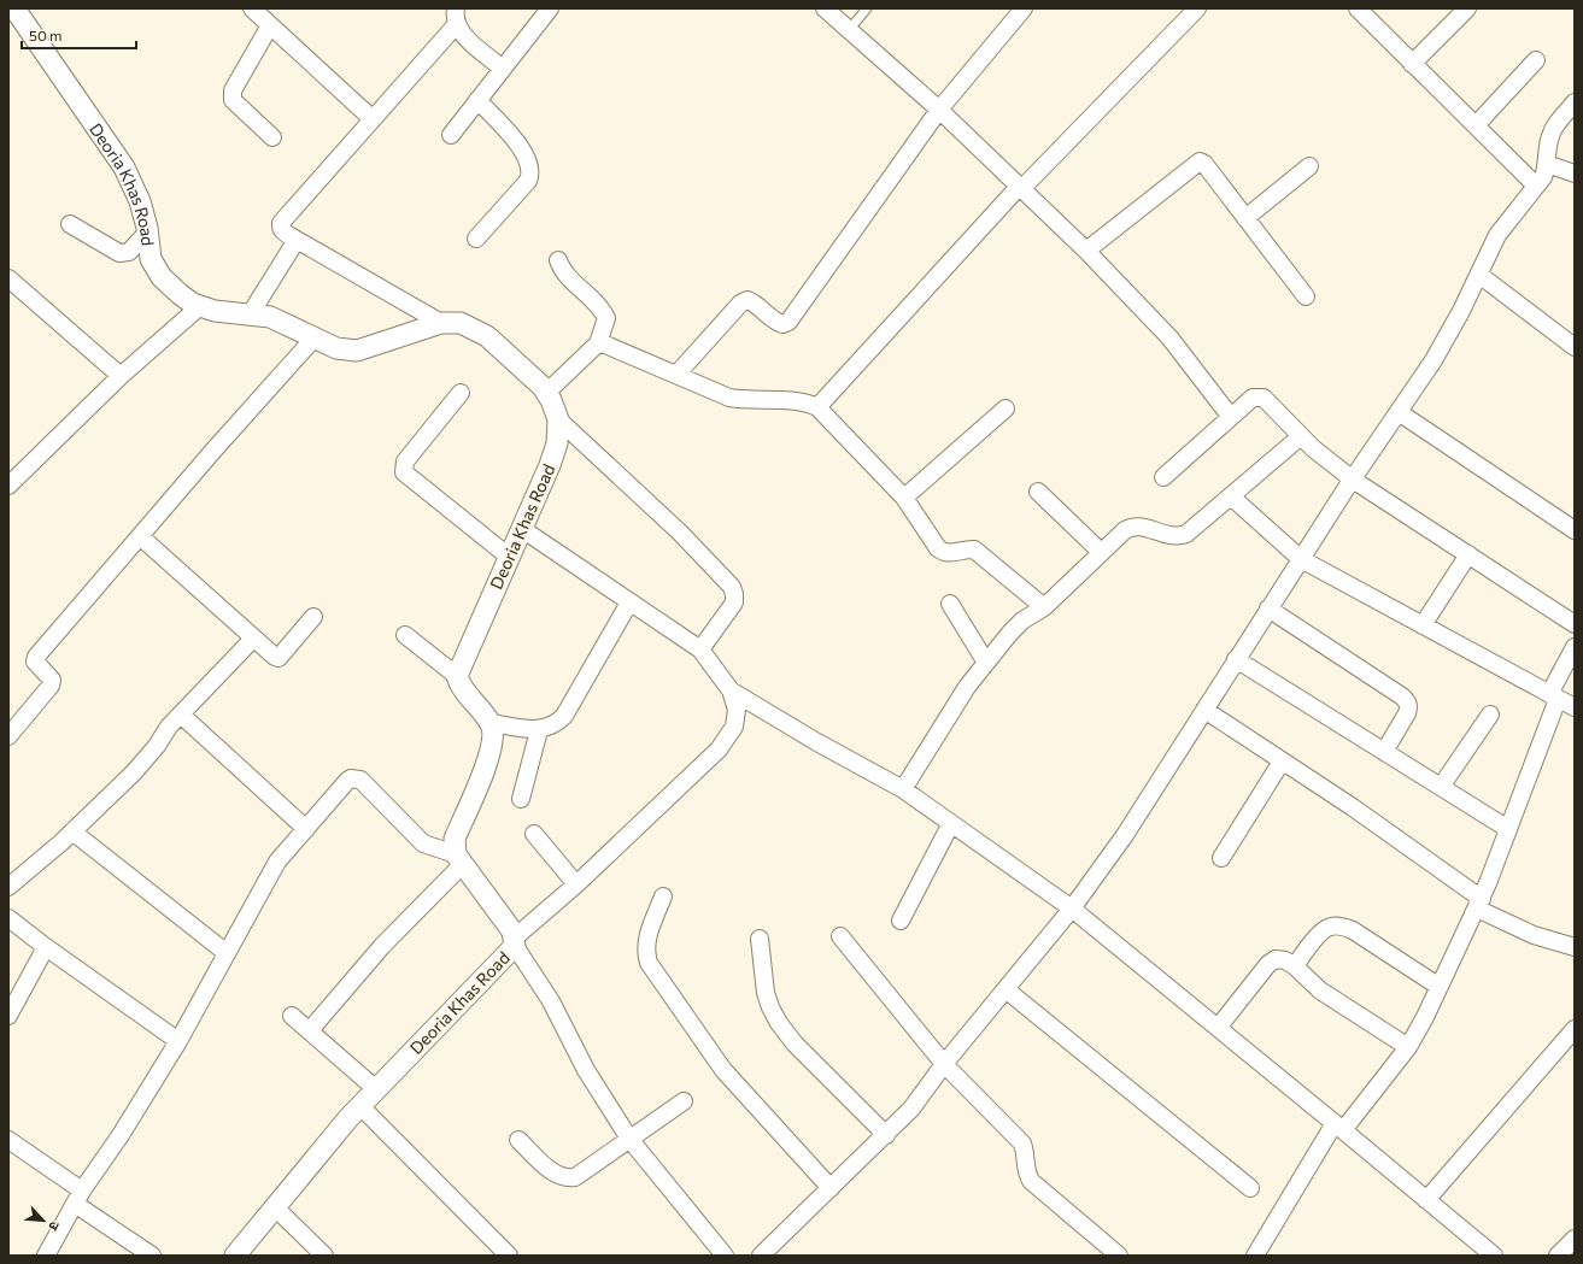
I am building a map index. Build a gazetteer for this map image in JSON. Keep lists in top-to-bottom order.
{
  "streets": {
    "street": ["Deoria Khas Road"]
  },
  "scale_bar": "50 m",
  "north": "bottom right"
}
